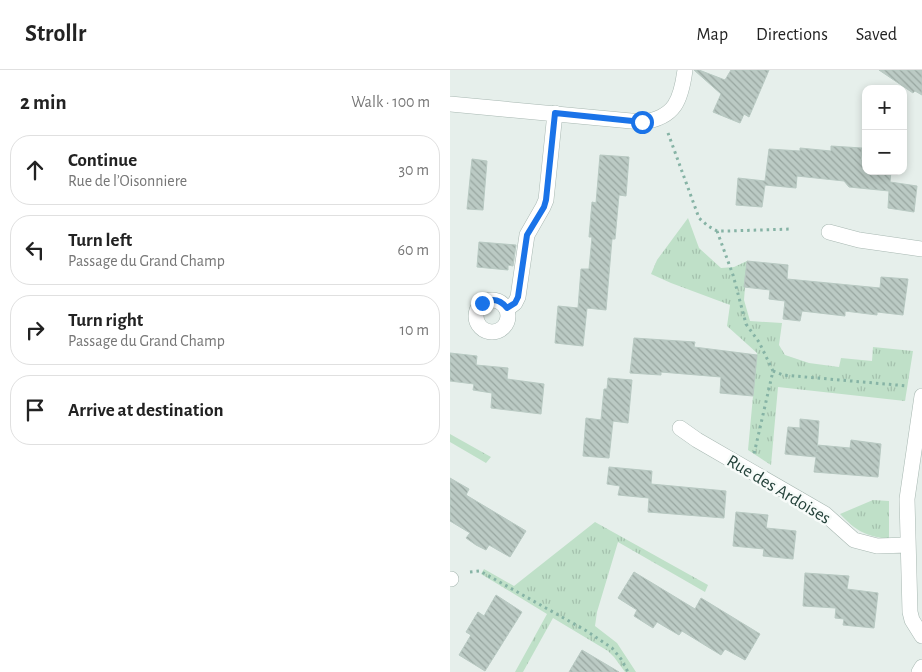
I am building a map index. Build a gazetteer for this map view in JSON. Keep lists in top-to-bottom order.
{
  "streets": {
    "street": ["Rue des Ardoises"]
  },
  "page": {
    "header": "Strollr",
    "nav": ["Map", "Directions", "Saved"],
    "heading": ["2 min", "Walk · 100 m"],
    "map_buttons": ["+", "−"],
    "list": [
      ["Continue", "Rue de l’Oisonniere", "30 m"],
      ["Turn left", "Passage du Grand Champ", "60 m"],
      ["Turn right", "Passage du Grand Champ", "10 m"],
      "Arrive at destination"
    ]
  }
}
